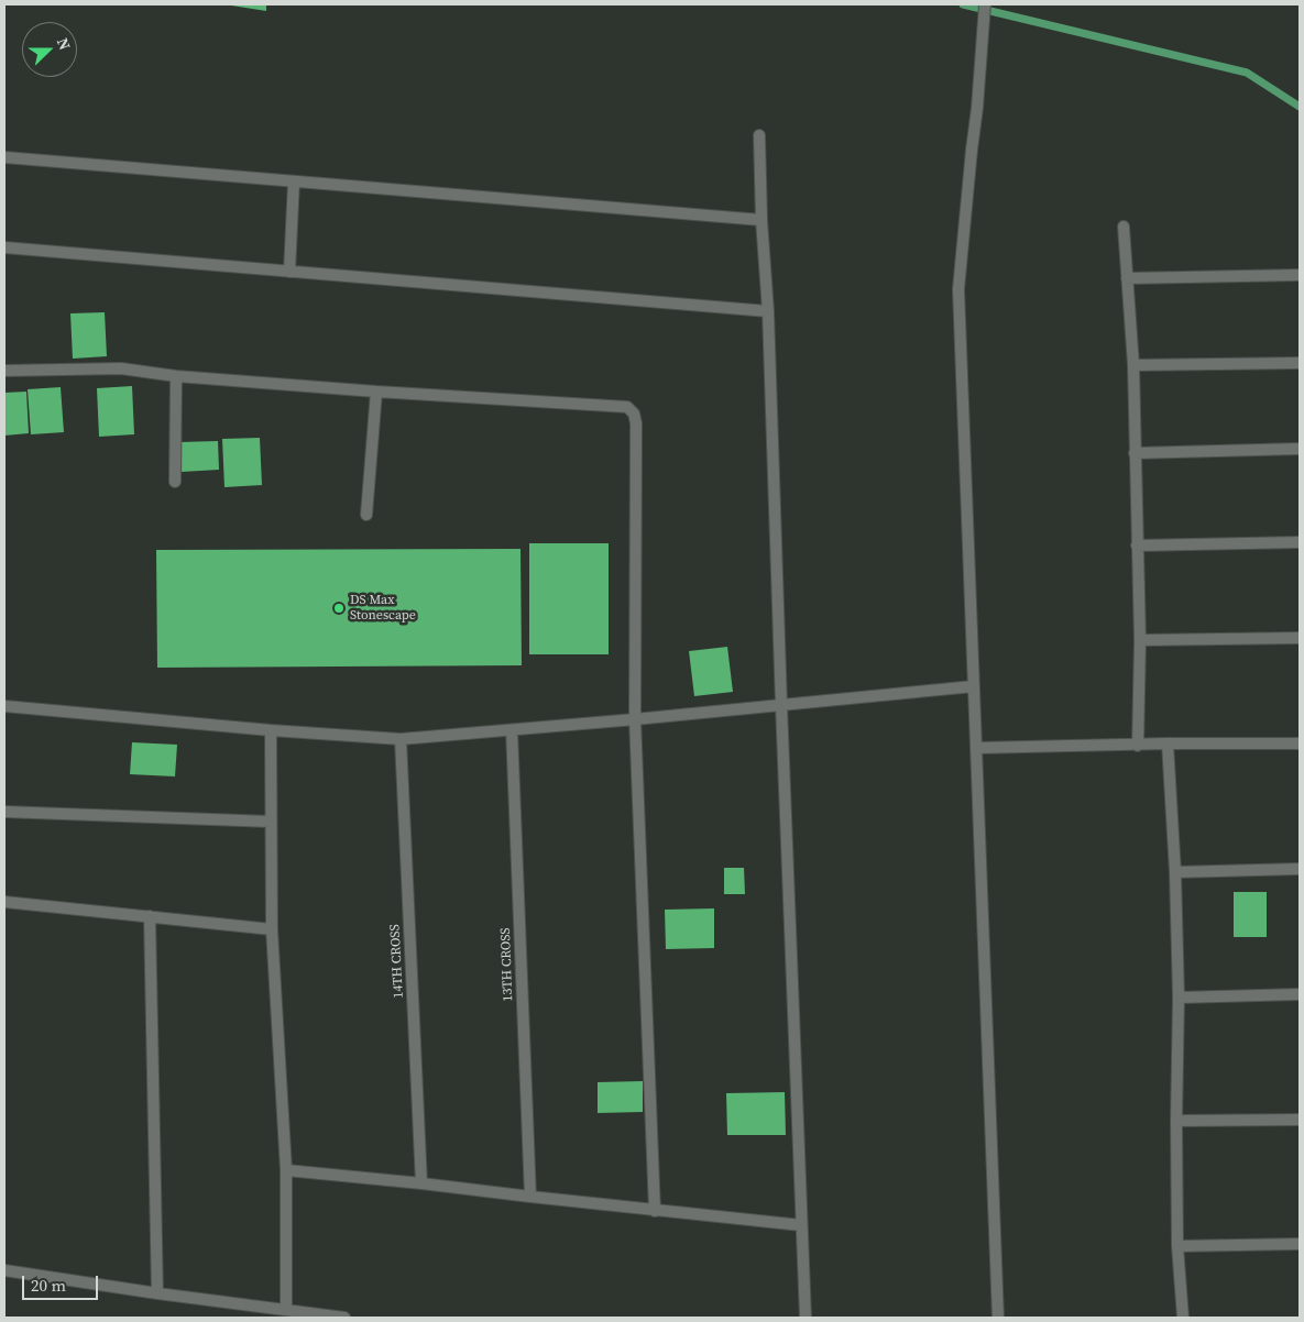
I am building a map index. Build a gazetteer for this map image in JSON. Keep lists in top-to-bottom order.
{
  "streets": {
    "street": ["14TH CROSS", "13TH CROSS"]
  },
  "places": ["DS Max Stonescape"],
  "scale_bar": "20 m",
  "north": "right"
}
